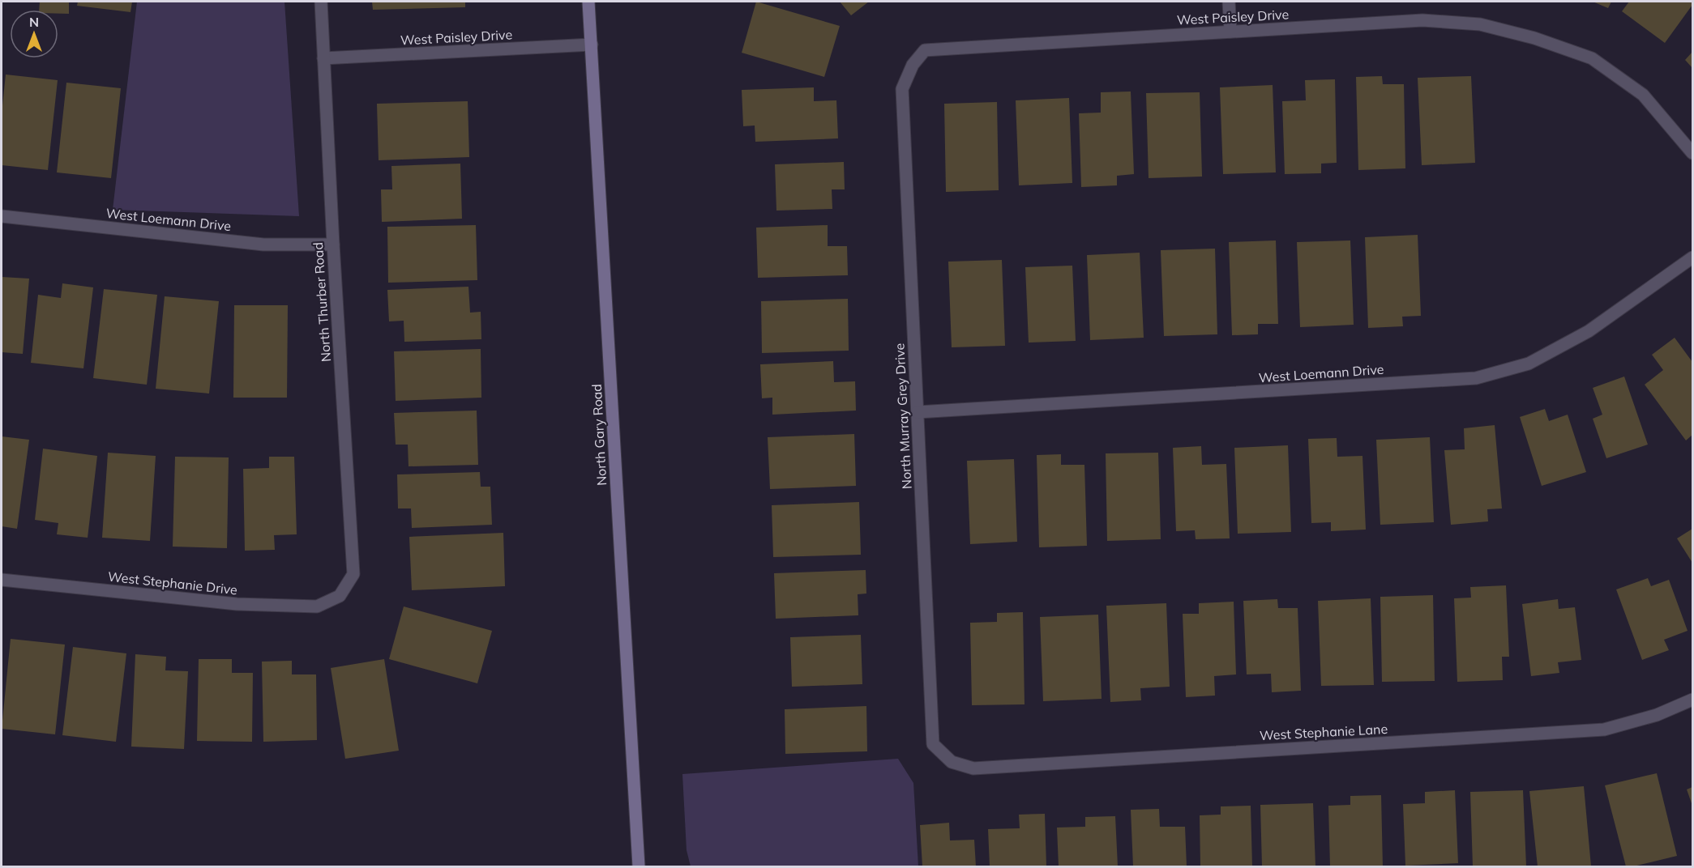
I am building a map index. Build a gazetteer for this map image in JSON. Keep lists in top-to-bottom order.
{
  "streets": {
    "main road": ["North Gary Road"],
    "street": [
      "West Paisley Drive",
      "West Loemann Drive",
      "North Thurber Road",
      "North Murray Grey Drive",
      "West Stephanie Drive",
      "West Stephanie Lane"
    ]
  },
  "crossings": [
    ["West Paisley Drive", "North Thurber Road"],
    ["West Paisley Drive", "North Murray Grey Drive"],
    ["West Paisley Drive", "North Gary Road"],
    ["West Loemann Drive", "North Thurber Road"],
    ["West Loemann Drive", "North Murray Grey Drive"],
    ["North Thurber Road", "West Stephanie Drive"],
    ["North Murray Grey Drive", "West Stephanie Lane"]
  ],
  "north": "top"
}
